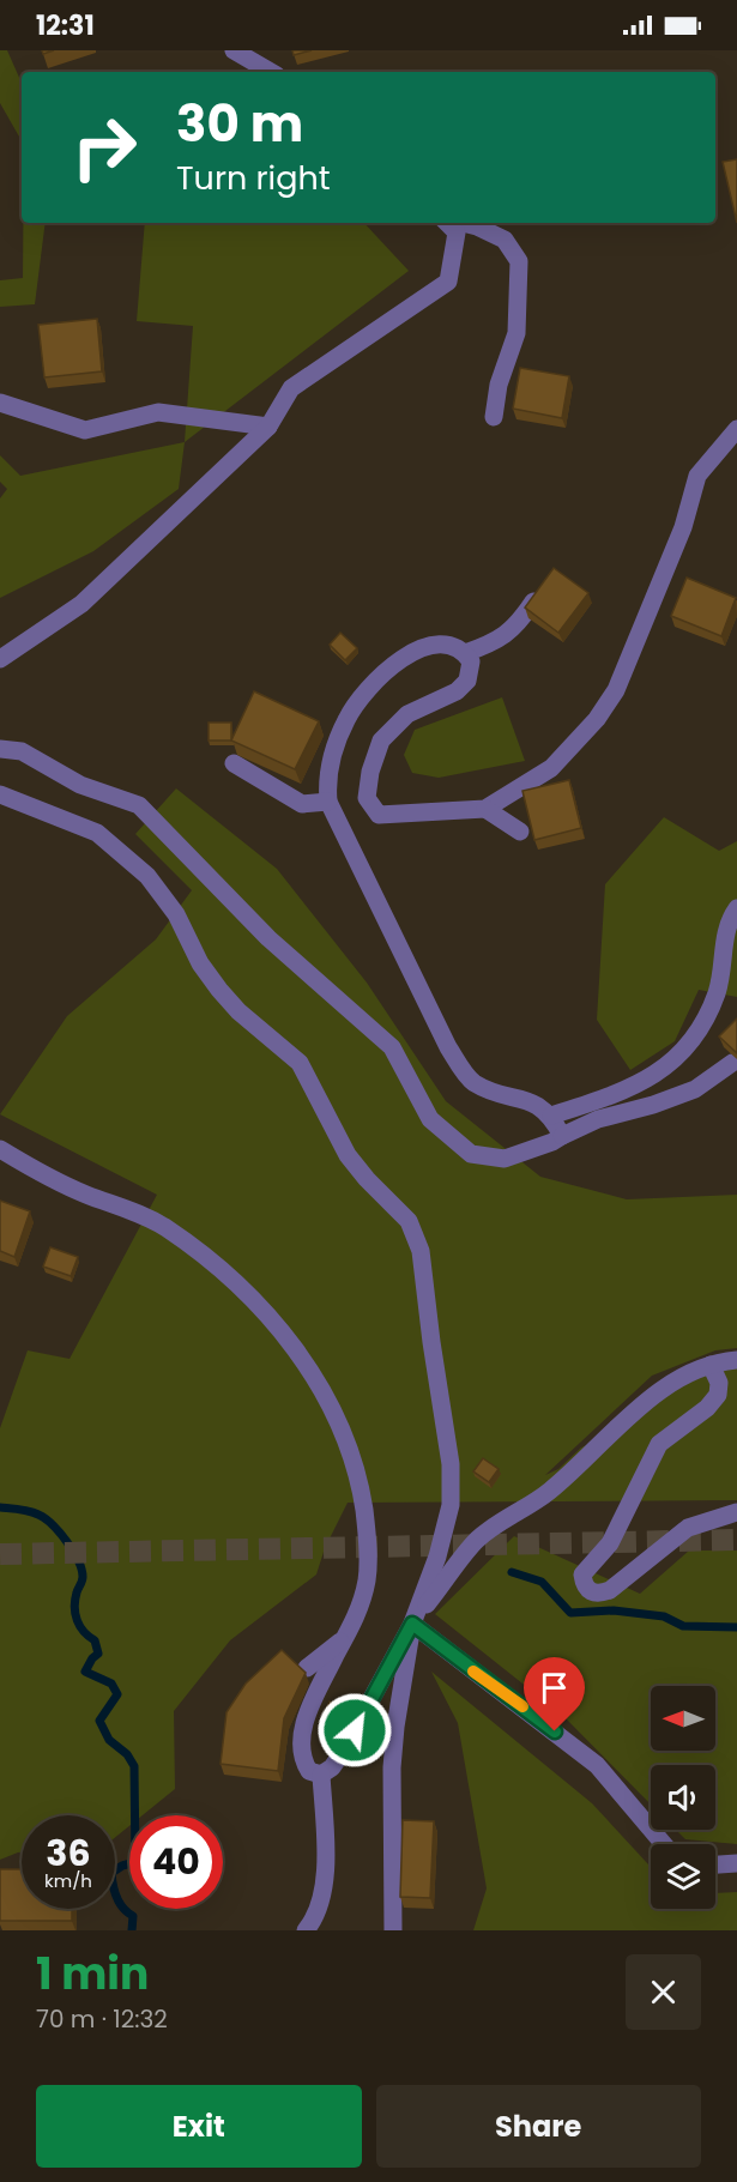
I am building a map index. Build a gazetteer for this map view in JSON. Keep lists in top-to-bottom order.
{
  "north": "left",
  "page": {
    "status": "12:31",
    "turn": ["30 m", "Turn right"],
    "speed": "36 km/h",
    "limit": "40",
    "heading": ["1 min", "70 m · 12:32"],
    "buttons": ["Exit", "Share"]
  }
}
